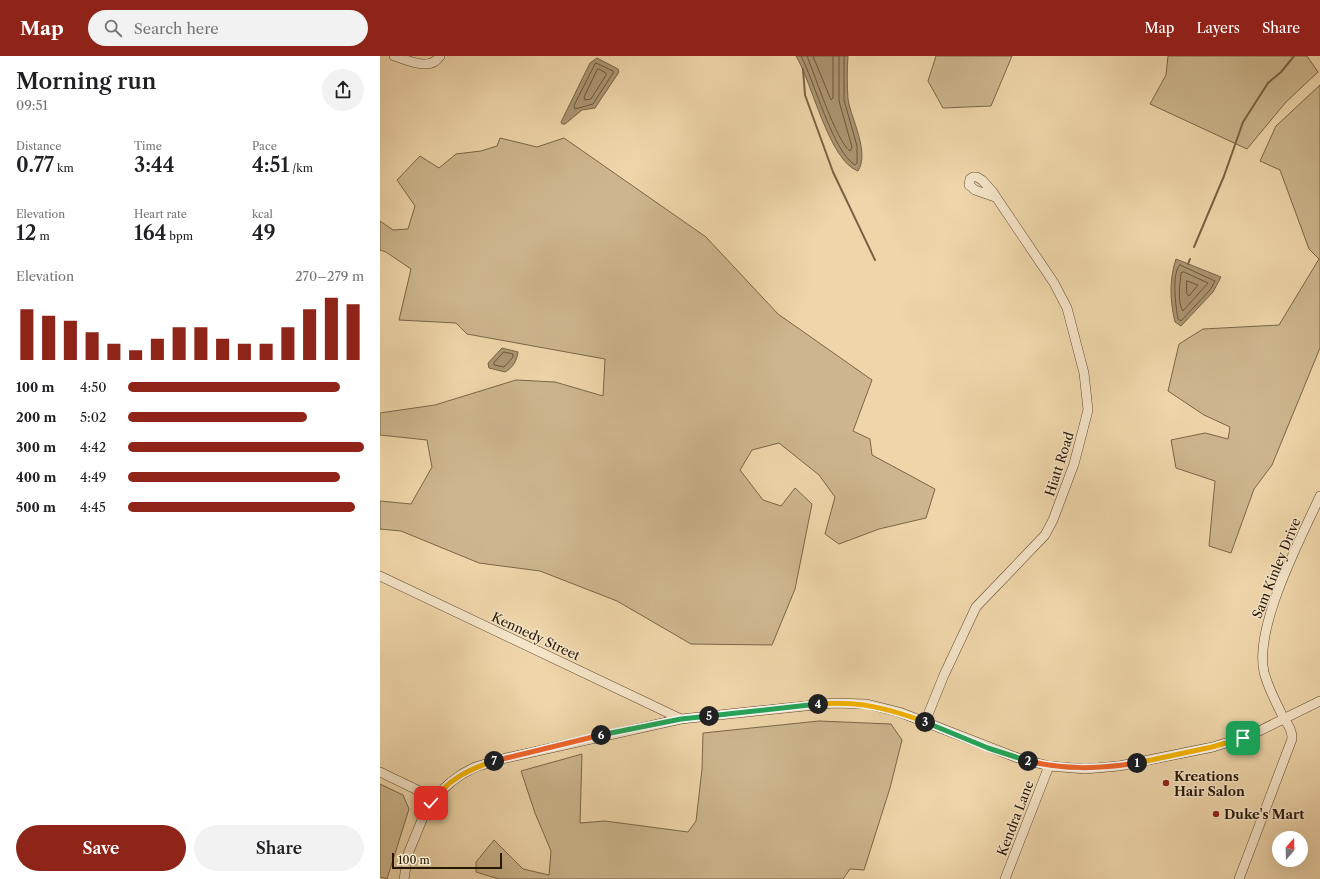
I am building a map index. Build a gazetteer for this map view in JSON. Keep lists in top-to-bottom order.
{
  "streets": {
    "street": [
      "Hiatt Road",
      "Sam Kinley Drive",
      "Kennedy Street",
      "Kendra Lane"
    ]
  },
  "places": ["Kreations Hair Salon", "Duke's Mart"],
  "scale_bar": "100 m",
  "north": "top",
  "page": {
    "header": "Map",
    "search": "Search here",
    "nav": ["Map", "Layers", "Share"],
    "heading": ["Morning run", "09:51"],
    "stats": [
      ["Distance", "0.77 km"],
      ["Time", "3:44"],
      ["Pace", "4:51 /km"],
      ["Elevation", "12 m"],
      ["Heart rate", "164 bpm"],
      ["kcal", "49"]
    ],
    "chart": ["Elevation", "270–279 m"],
    "list": [
      {
        "name": "100 m",
        "note": "4:50"
      },
      {
        "name": "200 m",
        "note": "5:02"
      },
      {
        "name": "300 m",
        "note": "4:42"
      },
      {
        "name": "400 m",
        "note": "4:49"
      },
      {
        "name": "500 m",
        "note": "4:45"
      }
    ],
    "pins": [
      "4",
      "5",
      "3",
      "6",
      "2",
      "7",
      "1"
    ],
    "buttons": ["Save", "Share"],
    "scale": "100 m"
  }
}
